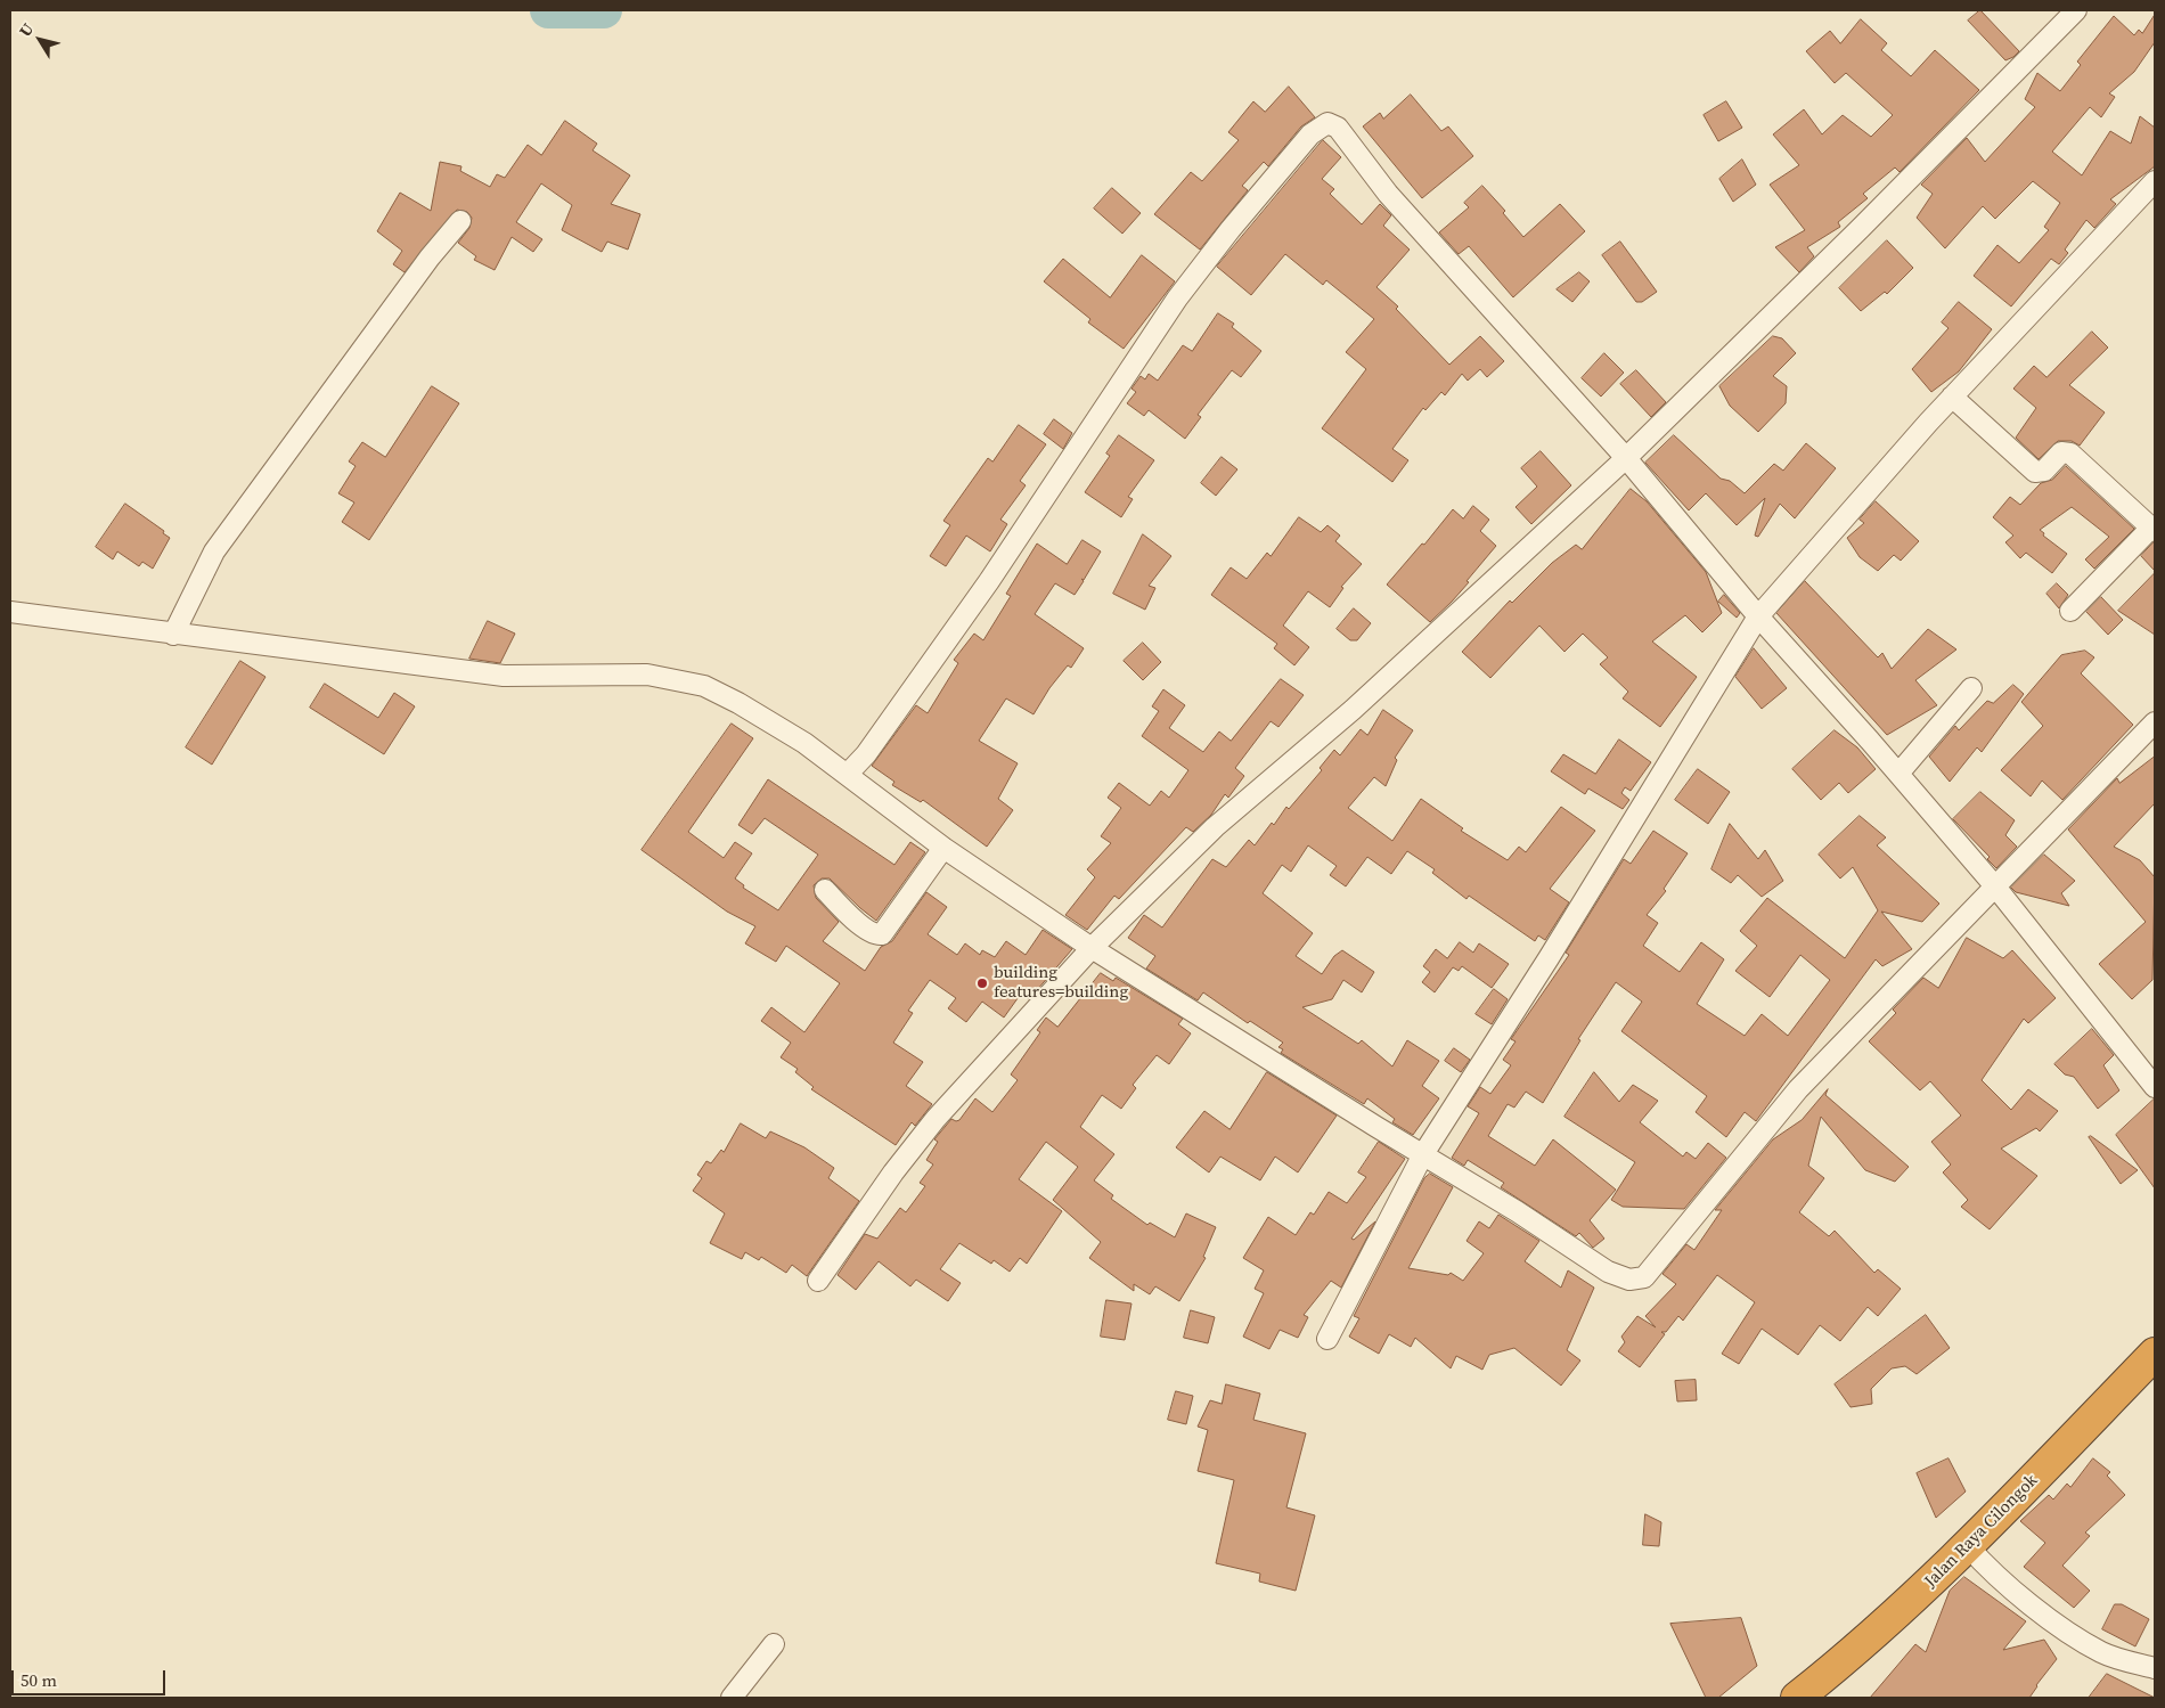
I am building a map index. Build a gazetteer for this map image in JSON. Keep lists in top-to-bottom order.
{
  "streets": {
    "highway": ["Jalan Raya Cilongok"]
  },
  "places": ["building features=building"],
  "scale_bar": "50 m",
  "north": "top left"
}
